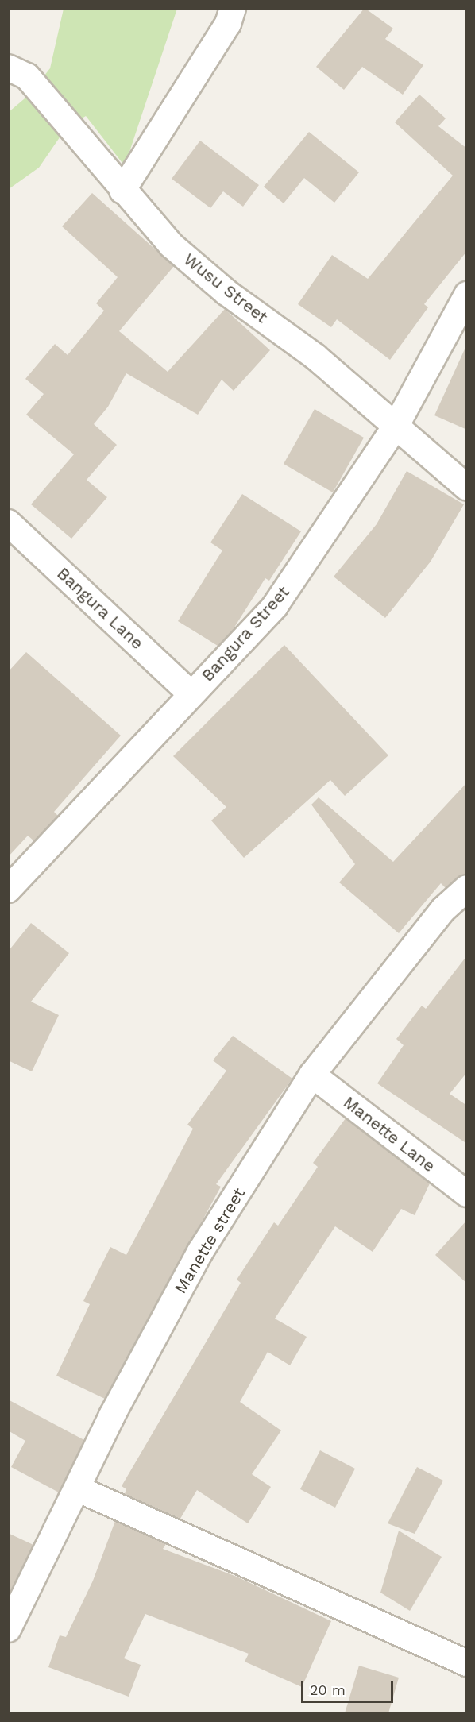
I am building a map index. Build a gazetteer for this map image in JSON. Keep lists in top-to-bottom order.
{
  "streets": {
    "street": [
      "Wusu Street",
      "Bangura Lane",
      "Bangura Street",
      "Manette Lane",
      "Manette street"
    ]
  },
  "crossings": [
    ["Wusu Street", "Bangura Street"],
    ["Bangura Lane", "Bangura Street"],
    ["Manette Lane", "Manette street"]
  ],
  "scale_bar": "20 m"
}
